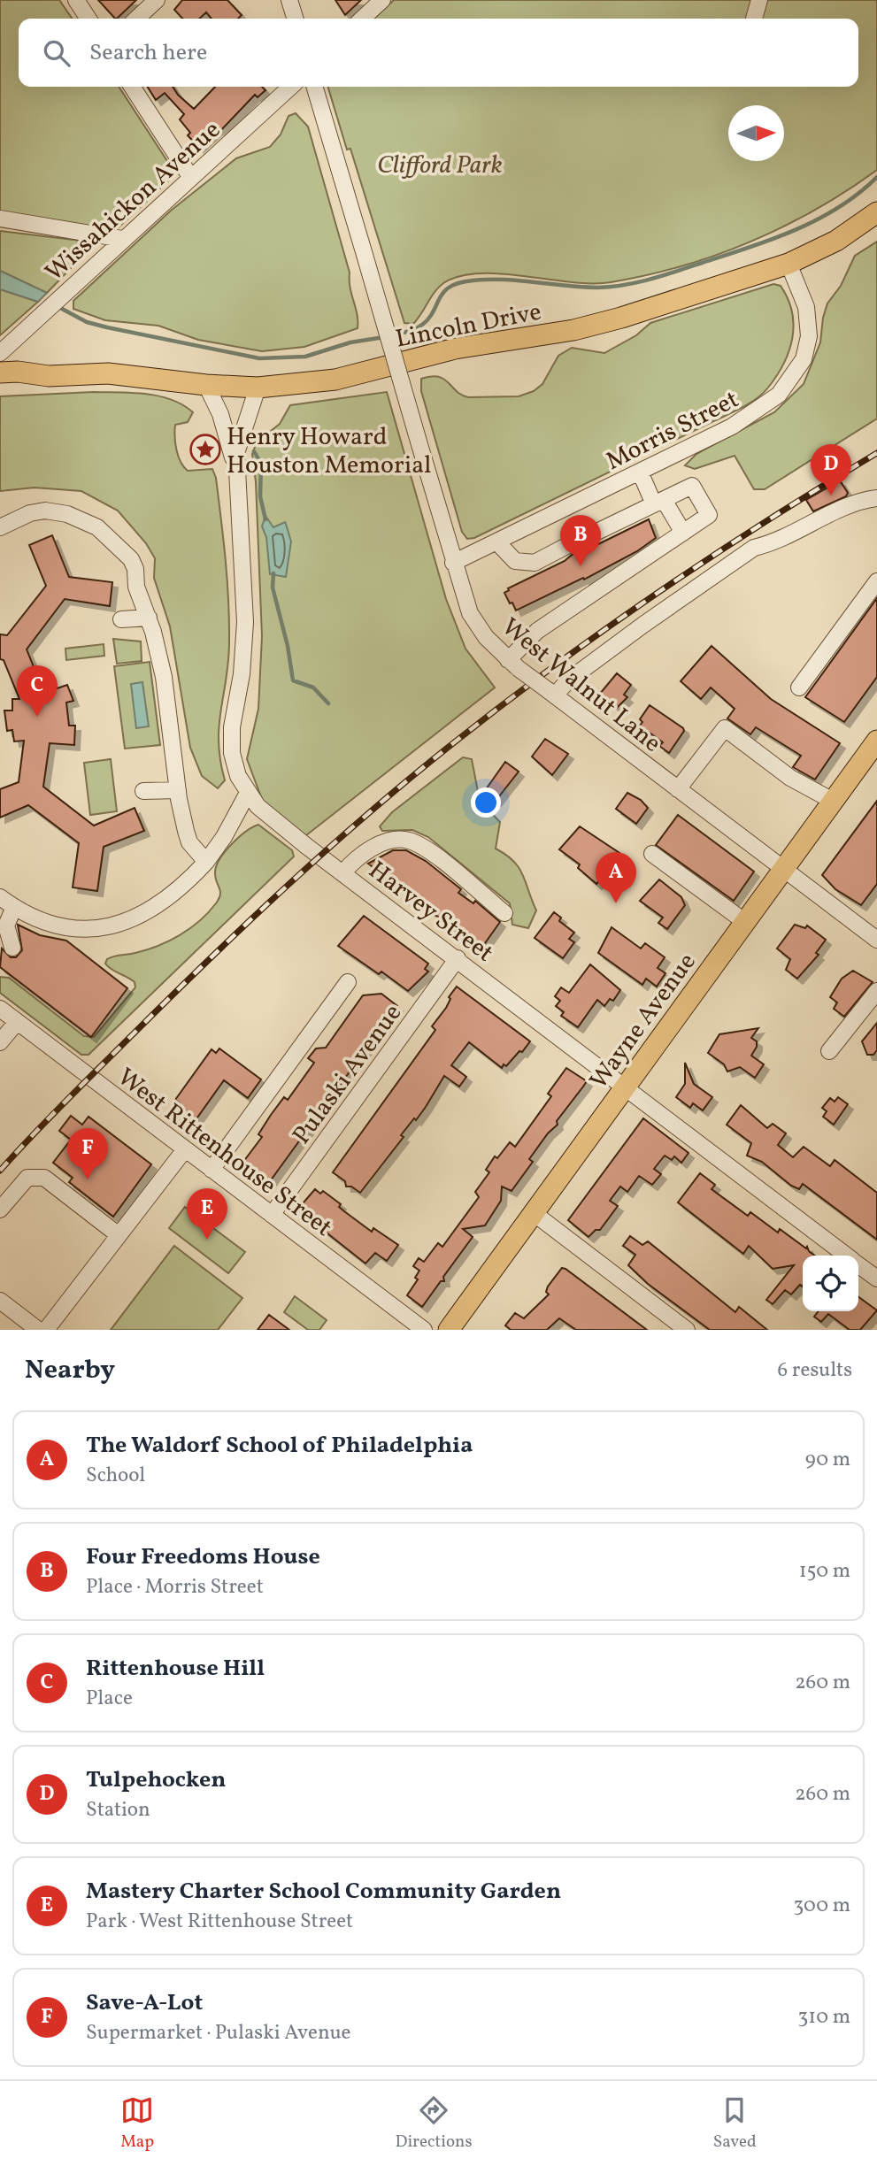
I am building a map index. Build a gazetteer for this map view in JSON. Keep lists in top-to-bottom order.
{
  "streets": {
    "main road": ["Lincoln Drive", "Wayne Avenue"],
    "street": [
      "Wissahickon Avenue",
      "Morris Street",
      "West Walnut Lane",
      "Harvey Street",
      "Pulaski Avenue",
      "West Rittenhouse Street"
    ]
  },
  "crossings": [
    ["Lincoln Drive", "Morris Street"],
    ["Lincoln Drive", "Harvey Street"],
    ["Morris Street", "West Walnut Lane"],
    ["West Walnut Lane", "Wayne Avenue"],
    ["Harvey Street", "Wayne Avenue"],
    ["Harvey Street", "Pulaski Avenue"],
    ["Pulaski Avenue", "West Rittenhouse Street"]
  ],
  "parks": ["Clifford Park"],
  "places": {
    "place": ["Henry Howard Houston Memorial"]
  },
  "north": "right",
  "page": {
    "search": "Search here",
    "pins": [
      "D",
      "B",
      "C",
      "A",
      "F",
      "E"
    ],
    "heading": ["Nearby", "6 results"],
    "list": [
      {
        "mark": "A",
        "name": "The Waldorf School of Philadelphia",
        "note": "School",
        "value": "90 m"
      },
      {
        "mark": "B",
        "name": "Four Freedoms House",
        "note": "Place · Morris Street",
        "value": "150 m"
      },
      {
        "mark": "C",
        "name": "Rittenhouse Hill",
        "note": "Place",
        "value": "260 m"
      },
      {
        "mark": "D",
        "name": "Tulpehocken",
        "note": "Station",
        "value": "260 m"
      },
      {
        "mark": "E",
        "name": "Mastery Charter School Community Garden",
        "note": "Park · West Rittenhouse Street",
        "value": "300 m"
      },
      {
        "mark": "F",
        "name": "Save-A-Lot",
        "note": "Supermarket · Pulaski Avenue",
        "value": "310 m"
      }
    ],
    "nav": ["Map", "Directions", "Saved"]
  }
}
